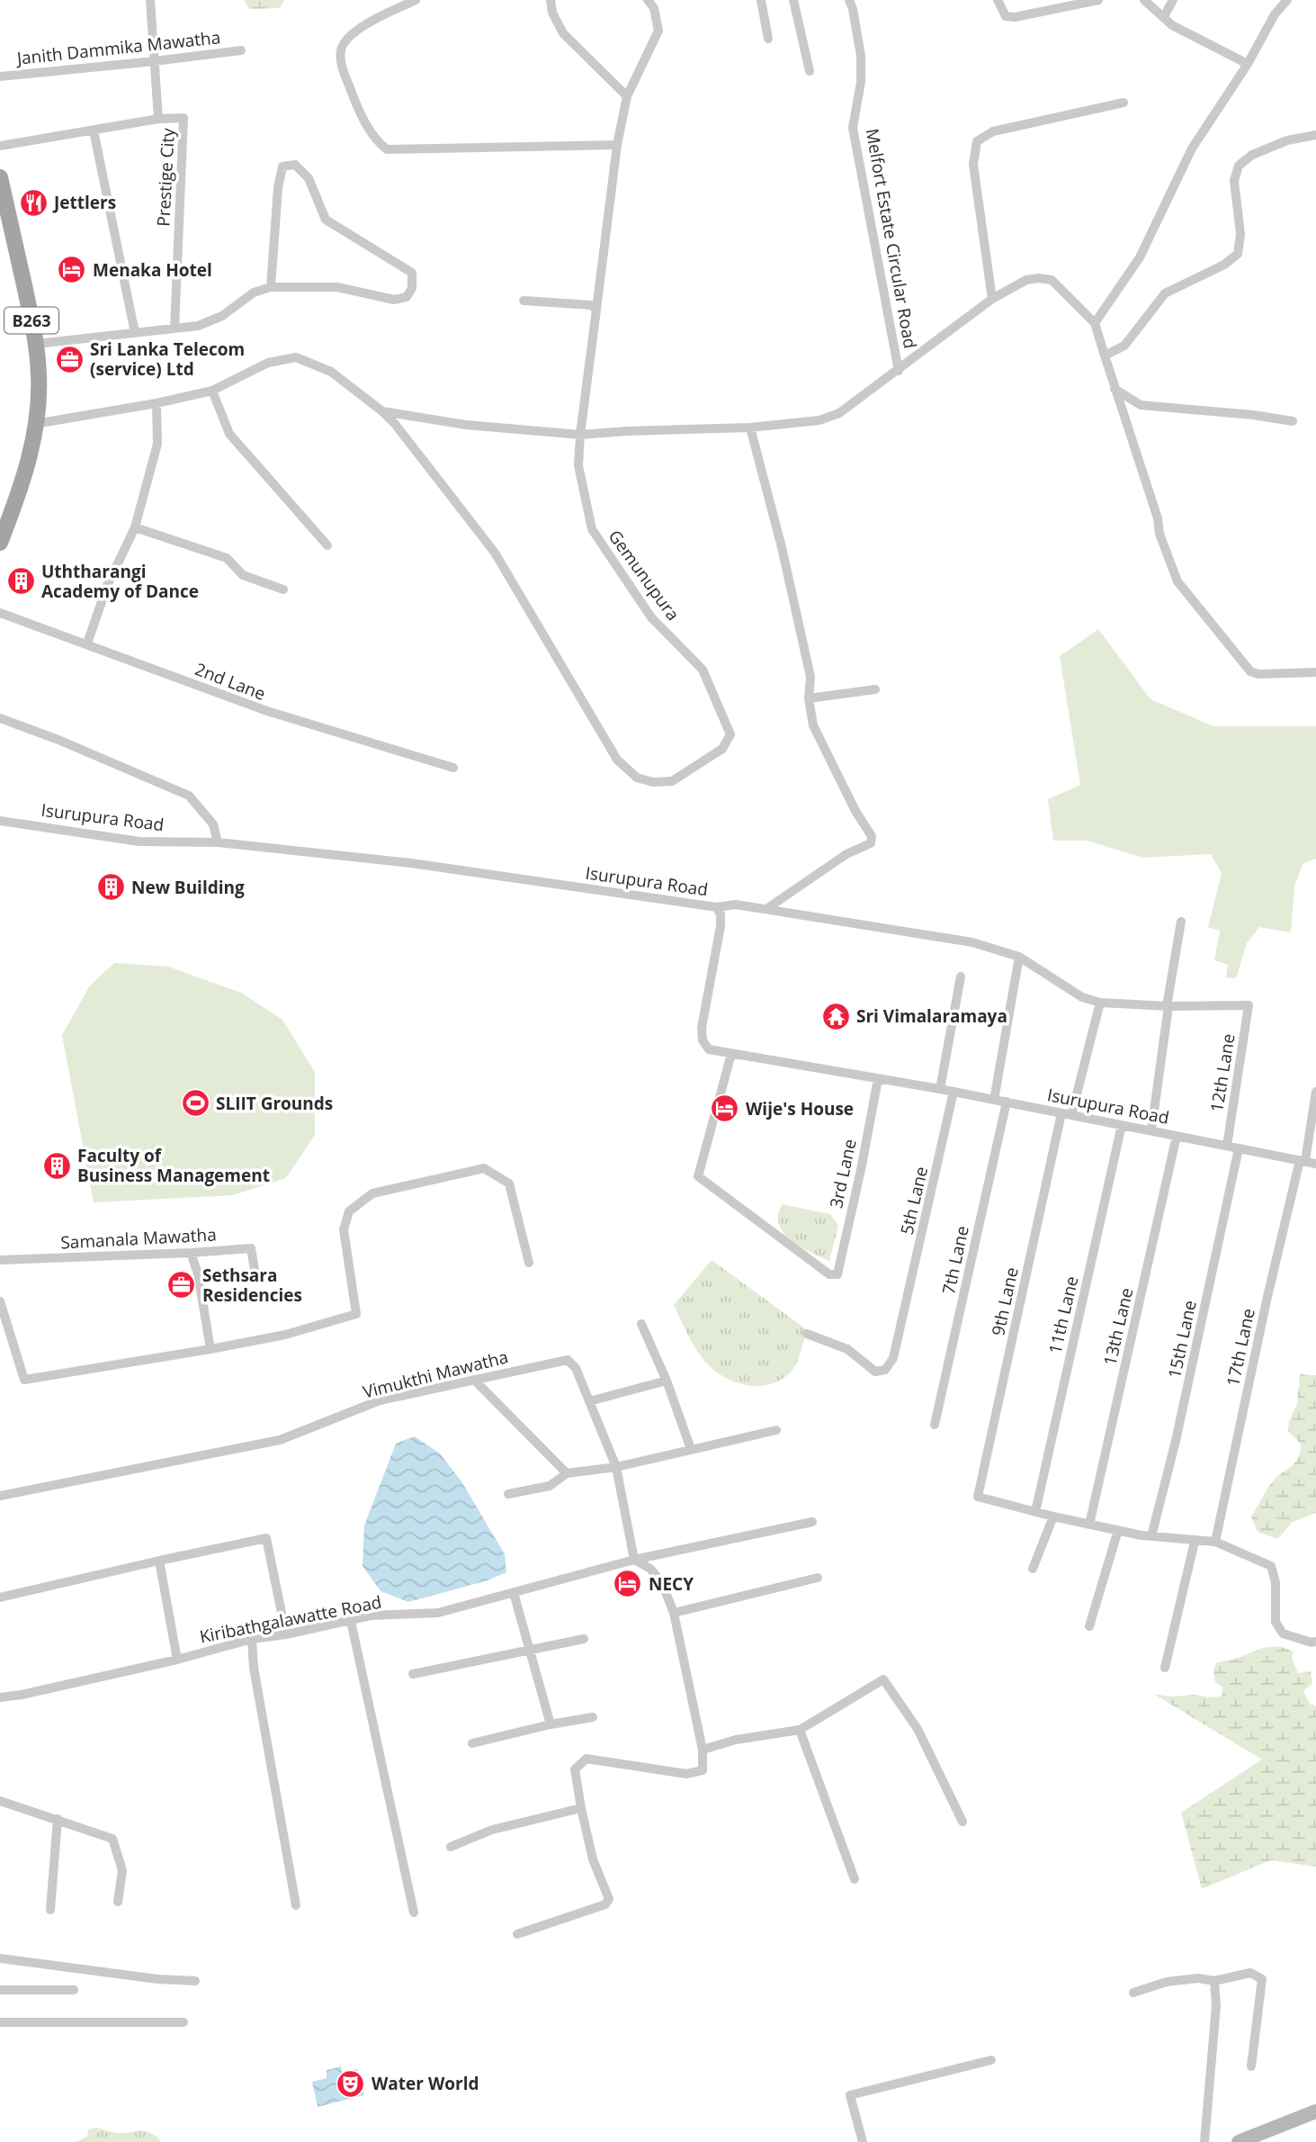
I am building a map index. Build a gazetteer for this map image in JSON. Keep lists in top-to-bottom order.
{
  "streets": {
    "main road": ["B263"],
    "street": [
      "Janith Dammika Mawatha",
      "Prestige City",
      "Melfort Estate Circular Road",
      "Gemunupura",
      "2nd Lane",
      "Isurupura Road",
      "12th Lane",
      "3rd Lane",
      "5th Lane",
      "Samanala Mawatha",
      "7th Lane",
      "9th Lane",
      "11th Lane",
      "13th Lane",
      "15th Lane",
      "17th Lane",
      "Vimukthi Mawatha",
      "Kiribathgalawatte Road"
    ]
  },
  "crossings": [
    ["B263", "Gemunupura"],
    ["Isurupura Road", "12th Lane"],
    ["Isurupura Road", "3rd Lane"],
    ["Isurupura Road", "5th Lane"],
    ["Isurupura Road", "7th Lane"],
    ["Isurupura Road", "9th Lane"],
    ["Isurupura Road", "11th Lane"],
    ["Isurupura Road", "13th Lane"],
    ["Isurupura Road", "15th Lane"],
    ["Isurupura Road", "17th Lane"],
    ["9th Lane", "11th Lane"],
    ["Vimukthi Mawatha", "Kiribathgalawatte Road"]
  ],
  "places": {
    "restaurant": ["Jettlers"],
    "hotel": ["Menaka Hotel", "Wije's House", "NECY"],
    "office": ["Sri Lanka Telecom (service) Ltd", "Sethsara Residencies"],
    "building": ["Uththarangi Academy of Dance", "New Building", "Faculty of Business Management"],
    "temple": ["Sri Vimalaramaya"],
    "sports": ["SLIIT Grounds"],
    "theatre": ["Water World"]
  }
}
